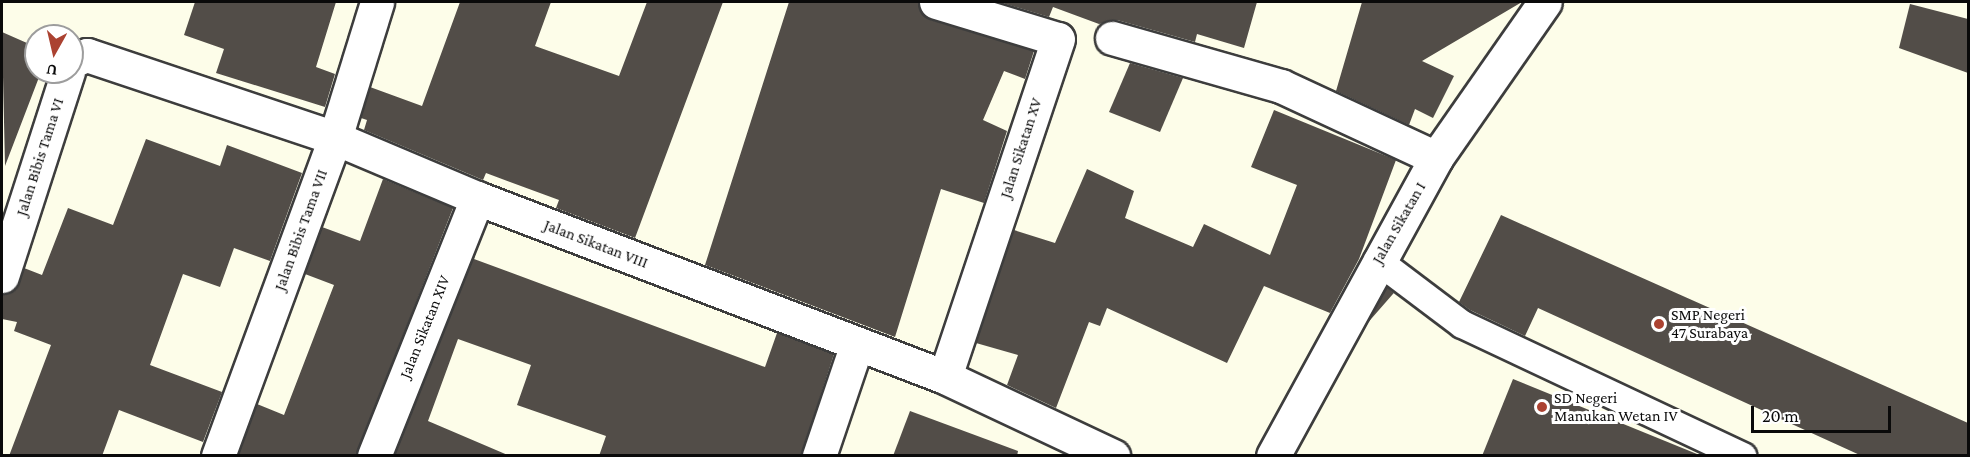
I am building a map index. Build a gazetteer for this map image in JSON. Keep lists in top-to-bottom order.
{
  "streets": {
    "street": [
      "Jalan Sikatan XV",
      "Jalan Bibis Tama VI",
      "Jalan Sikatan I",
      "Jalan Bibis Tama VII",
      "Jalan Sikatan VIII",
      "Jalan Sikatan XIV"
    ]
  },
  "crossings": [
    ["Jalan Sikatan XV", "Jalan Sikatan VIII"],
    ["Jalan Bibis Tama VII", "Jalan Sikatan VIII"],
    ["Jalan Sikatan VIII", "Jalan Sikatan XIV"]
  ],
  "places": ["SMP Negeri 47 Surabaya", "SD Negeri Manukan Wetan IV"],
  "scale_bar": "20 m",
  "north": "bottom"
}
